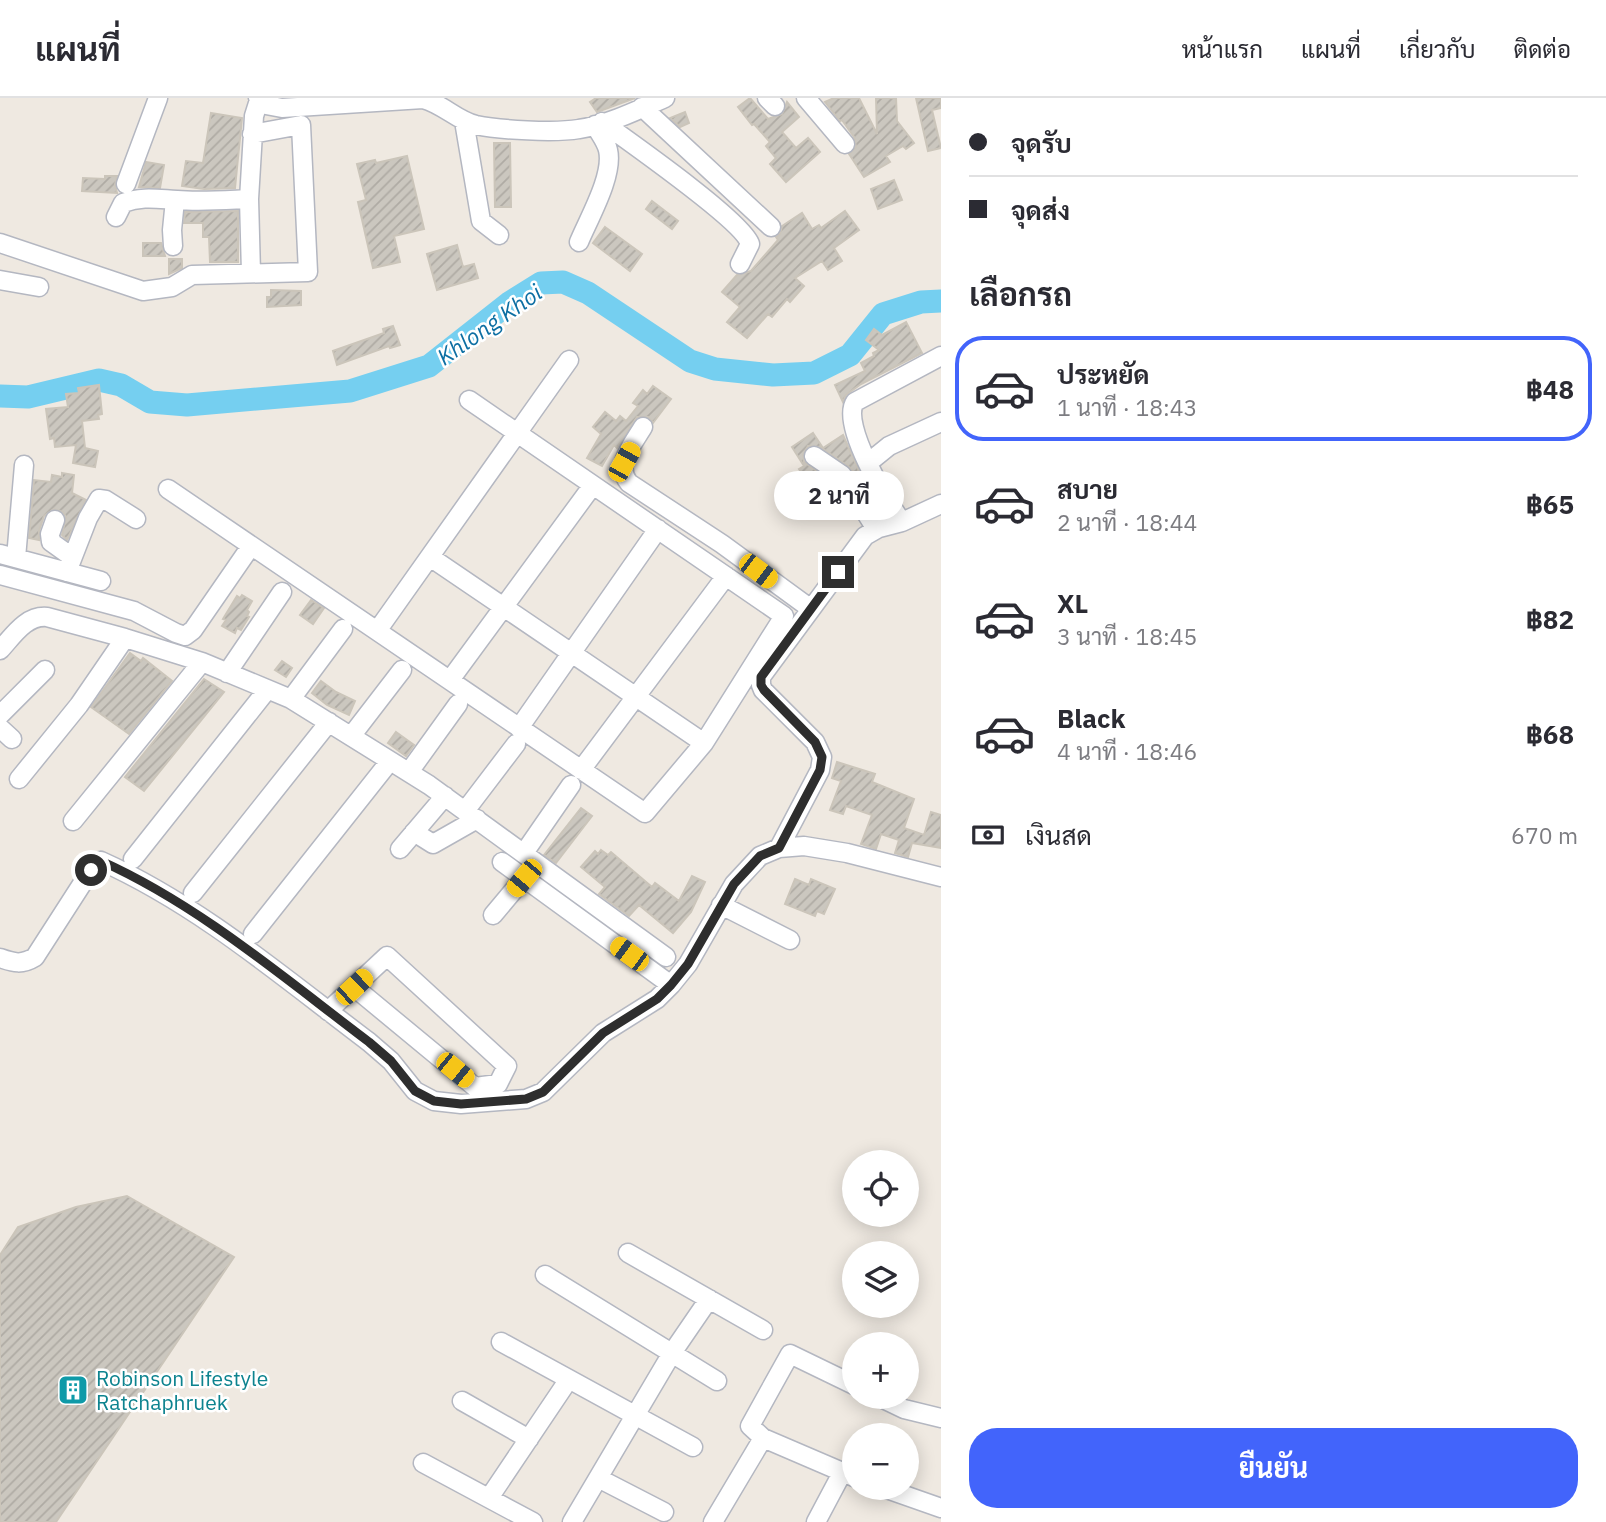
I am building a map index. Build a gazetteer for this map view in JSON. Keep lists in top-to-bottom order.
{
  "water": ["Khlong Khoi"],
  "places": {
    "building": ["Robinson Lifestyle Ratchaphruek"]
  },
  "page": {
    "header": "แผนที่",
    "nav": [
      "หน้าแรก",
      "แผนที่",
      "เกี่ยวกับ",
      "ติดต่อ"
    ],
    "banner": ["จุดรับ", "จุดส่ง"],
    "heading": "เลือกรถ",
    "list": [
      {
        "name": "ประหยัด",
        "note": "1 นาที · 18:43",
        "value": "฿48"
      },
      {
        "name": "สบาย",
        "note": "2 นาที · 18:44",
        "value": "฿65"
      },
      {
        "name": "XL",
        "note": "3 นาที · 18:45",
        "value": "฿82"
      },
      {
        "name": "Black",
        "note": "4 นาที · 18:46",
        "value": "฿68"
      }
    ],
    "bubble": "2 นาที",
    "pay": ["เงินสด", "670 m"],
    "map_buttons": ["+", "−"],
    "buttons": "ยืนยัน"
  }
}
